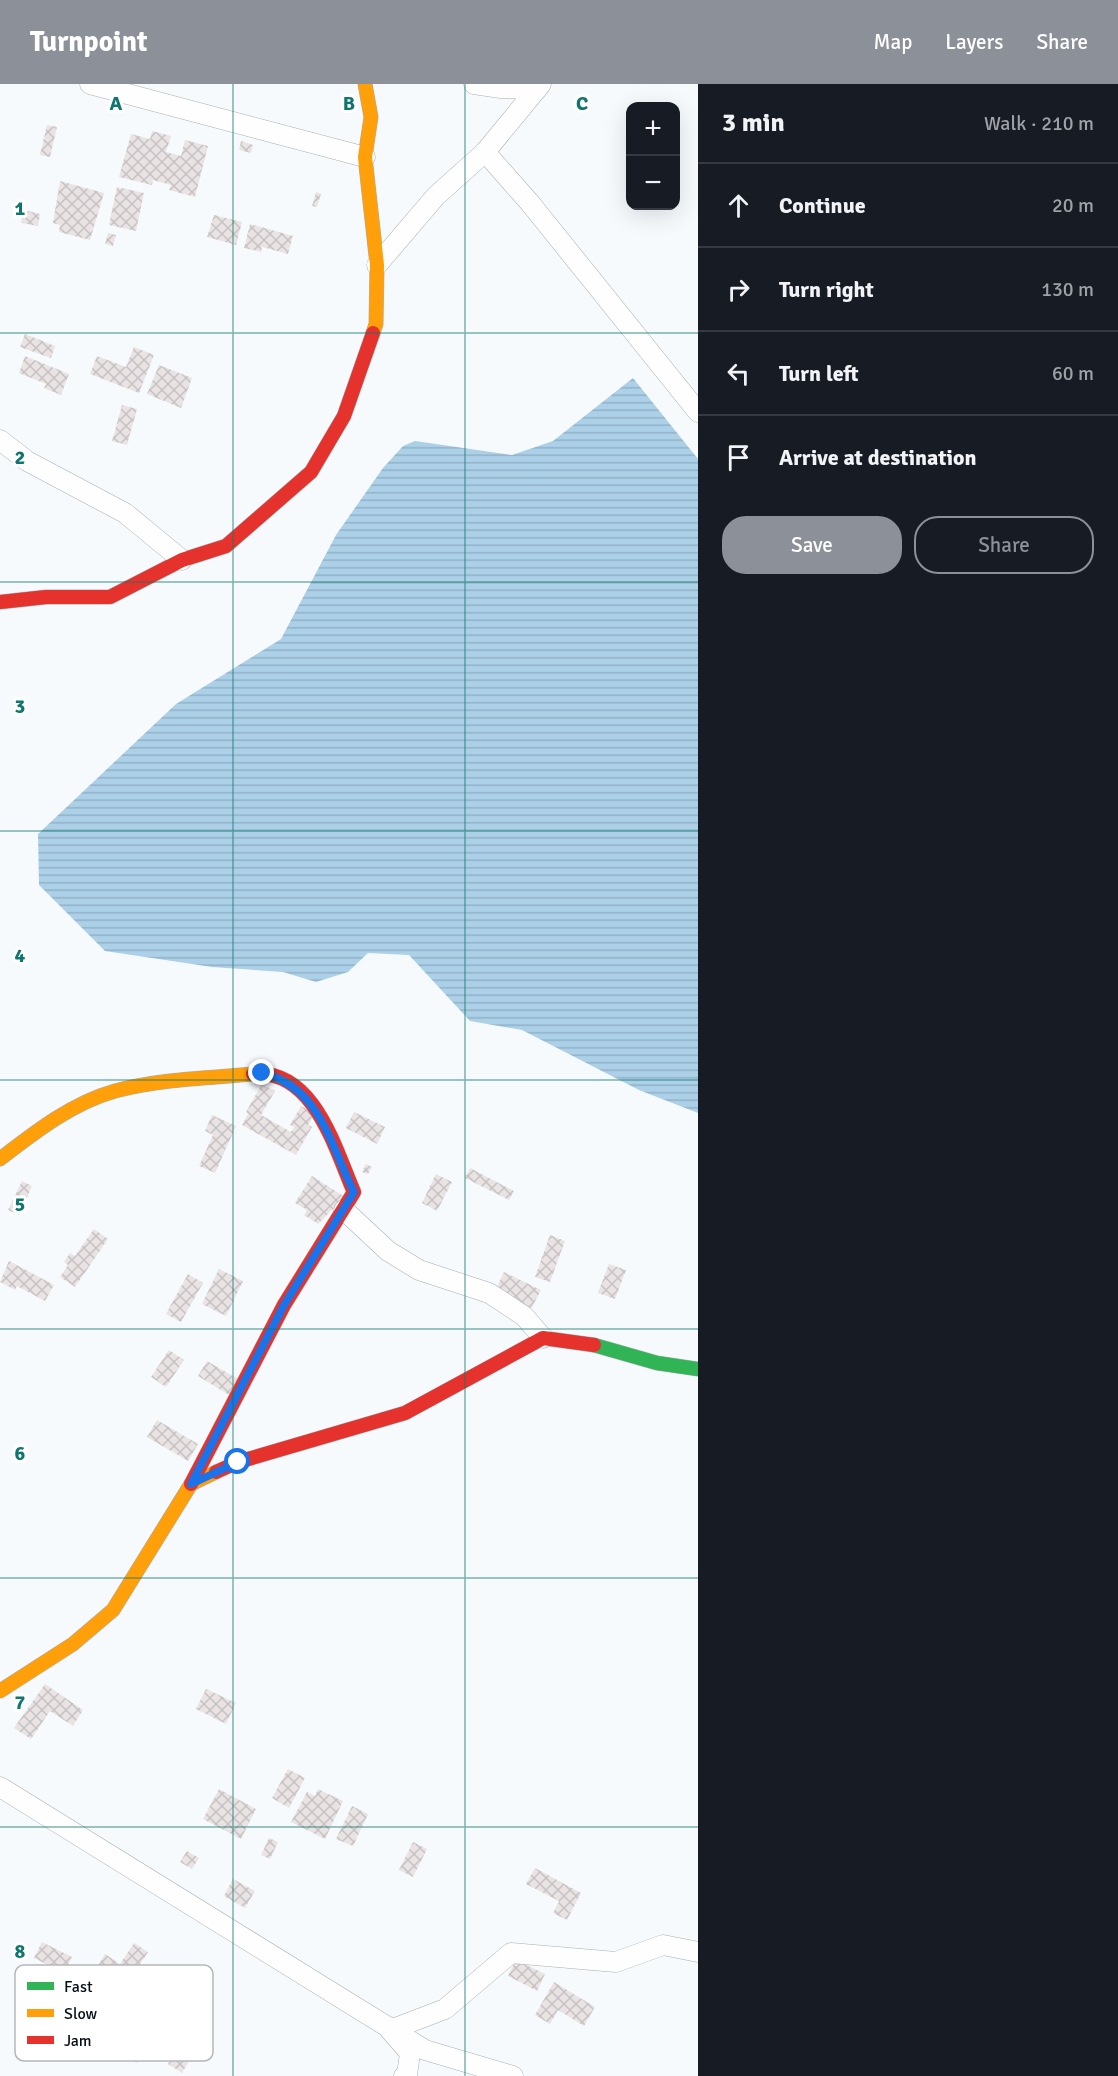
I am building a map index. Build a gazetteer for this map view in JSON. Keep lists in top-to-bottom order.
{
  "legend": ["Fast", "Slow", "Jam"],
  "page": {
    "header": "Turnpoint",
    "nav": ["Map", "Layers", "Share"],
    "heading": ["3 min", "Walk · 210 m"],
    "map_buttons": ["+", "−"],
    "list": [
      ["Continue", "20 m"],
      ["Turn right", "130 m"],
      ["Turn left", "60 m"],
      "Arrive at destination"
    ],
    "buttons": ["Save", "Share"]
  },
  "grid": {
    "columns": ["A", "B", "C"],
    "rows": [
      "1",
      "2",
      "3",
      "4",
      "5",
      "6",
      "7",
      "8"
    ]
  }
}
